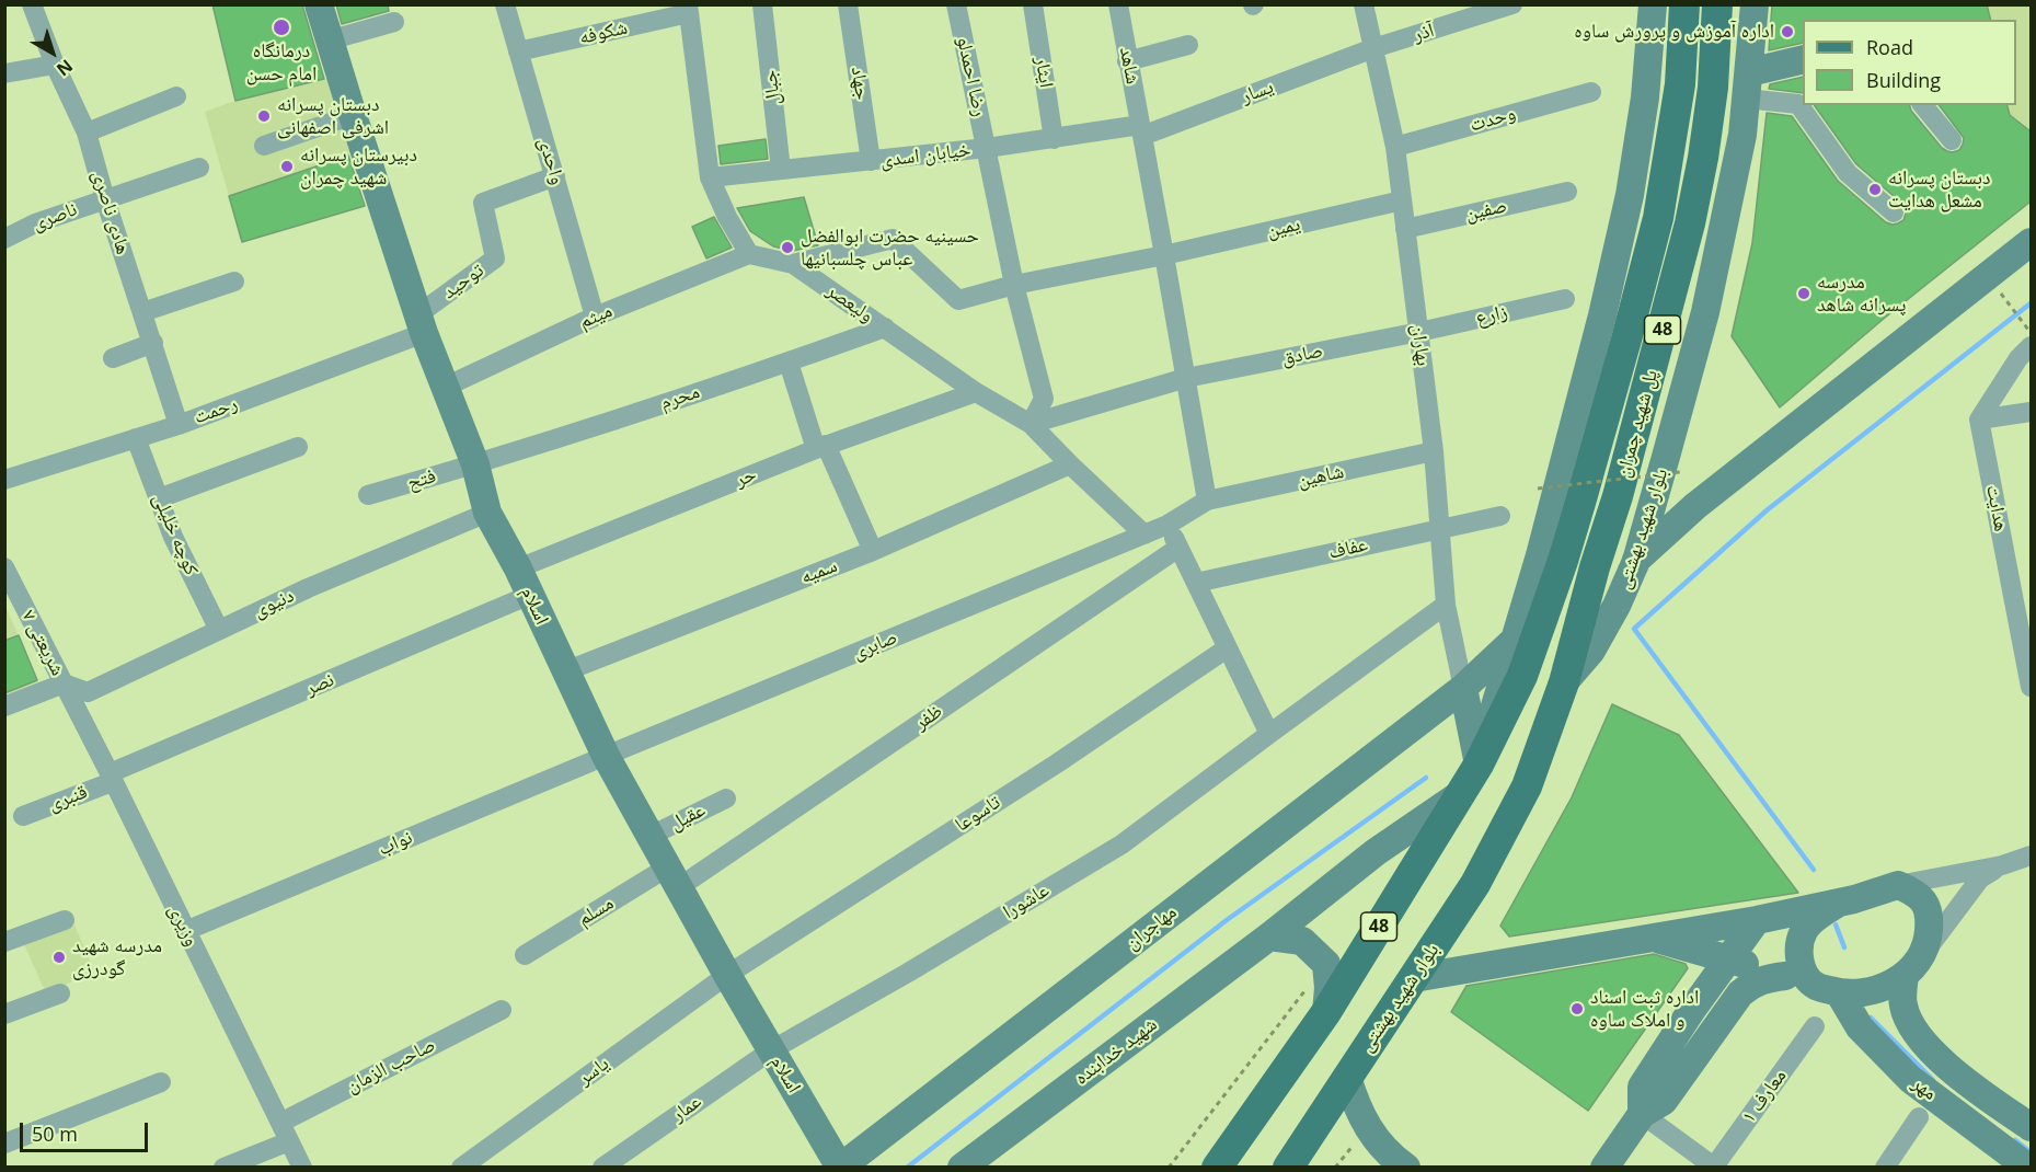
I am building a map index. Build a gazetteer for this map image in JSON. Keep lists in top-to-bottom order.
{
  "streets": {
    "main road": ["48", "پل شهید چمران", "بلوار شهید بهشتی"],
    "street": [
      "شکوفه",
      "آذر",
      "شاهد",
      "ایثار",
      "رضا احمدلو",
      "جهاد",
      "جبال",
      "یسار",
      "وحدت",
      "خیابان اسدی",
      "واحدی",
      "صفین",
      "هادی ناصری",
      "ناصری",
      "یمین",
      "توحید",
      "ولیعصر",
      "زارع",
      "میثم",
      "بهاران",
      "صادق",
      "محرم",
      "رحمت",
      "شاهین",
      "حر",
      "فتح",
      "هدایت",
      "کوچه خلیلی",
      "عفاف",
      "سمیه",
      "دنیوی",
      "اسلام",
      "شریعتی ۷",
      "صابری",
      "نصر",
      "ظفر",
      "قنبری",
      "تاسوعا",
      "عقیل",
      "نواب",
      "عاشورا",
      "مسلم",
      "وزیری",
      "مهاجران",
      "شهید خدابنده",
      "صاحب الزمان",
      "یاسر",
      "مهر",
      "معارف ۱",
      "عمار"
    ]
  },
  "crossings": [
    ["شکوفه", "واحدی"],
    ["آذر", "یسار"],
    ["آذر", "بهاران"],
    ["شاهد", "یسار"],
    ["شاهد", "خیابان اسدی"],
    ["شاهد", "یمین"],
    ["شاهد", "صادق"],
    ["شاهد", "شاهین"],
    ["ایثار", "خیابان اسدی"],
    ["رضا احمدلو", "خیابان اسدی"],
    ["رضا احمدلو", "یمین"],
    ["رضا احمدلو", "ولیعصر"],
    ["رضا احمدلو", "صادق"],
    ["جهاد", "خیابان اسدی"],
    ["جبال", "خیابان اسدی"],
    ["یسار", "خیابان اسدی"],
    ["یسار", "بهاران"],
    ["وحدت", "بهاران"],
    ["واحدی", "توحید"],
    ["واحدی", "میثم"],
    ["صفین", "بهاران"],
    ["هادی ناصری", "ناصری"],
    ["هادی ناصری", "رحمت"],
    ["یمین", "ولیعصر"],
    ["یمین", "بهاران"],
    ["توحید", "رحمت"],
    ["توحید", "اسلام"],
    ["ولیعصر", "میثم"],
    ["ولیعصر", "صادق"],
    ["ولیعصر", "محرم"],
    ["ولیعصر", "حر"],
    ["ولیعصر", "سمیه"],
    ["ولیعصر", "صابری"],
    ["زارع", "بهاران"],
    ["زارع", "صادق"],
    ["میثم", "اسلام"],
    ["48", "پل شهید چمران"],
    ["48", "شهید خدابنده"],
    ["بهاران", "صادق"],
    ["بهاران", "شاهین"],
    ["بهاران", "عفاف"],
    ["بهاران", "عاشورا"],
    ["بهاران", "مهاجران"],
    ["محرم", "فتح"],
    ["محرم", "اسلام"],
    ["رحمت", "کوچه خلیلی"],
    ["رحمت", "اسلام"],
    ["پل شهید چمران", "بلوار شهید بهشتی"],
    ["شاهین", "صابری"],
    ["حر", "اسلام"],
    ["فتح", "اسلام"],
    ["کوچه خلیلی", "دنیوی"],
    ["سمیه", "اسلام"],
    ["دنیوی", "اسلام"],
    ["دنیوی", "شریعتی ۷"],
    ["دنیوی", "وزیری"],
    ["اسلام", "صابری"],
    ["اسلام", "نصر"],
    ["اسلام", "ظفر"],
    ["اسلام", "تاسوعا"],
    ["اسلام", "عقیل"],
    ["اسلام", "نواب"],
    ["اسلام", "عاشورا"],
    ["اسلام", "مسلم"],
    ["اسلام", "مهاجران"],
    ["اسلام", "یاسر"],
    ["اسلام", "عمار"],
    ["شریعتی ۷", "وزیری"],
    ["صابری", "نواب"],
    ["نصر", "قنبری"],
    ["نصر", "وزیری"],
    ["ظفر", "مسلم"],
    ["قنبری", "وزیری"],
    ["تاسوعا", "یاسر"],
    ["نواب", "وزیری"],
    ["عاشورا", "عمار"],
    ["وزیری", "صاحب الزمان"]
  ],
  "places": [
    "درمانگاه امام حسن",
    "اداره آموزش و پرورش ساوه",
    "دبستان پسرانه اشرفی اصفهانی",
    "دبیرستان پسرانه شهید چمران",
    "دبستان پسرانه مشعل هدایت",
    "حسینیه حضرت ابوالفضل عباس چلسبانیها",
    "مدرسه پسرانه شاهد",
    "مدرسه شهید گودرزی",
    "اداره ثبت اسناد و املاک ساوه"
  ],
  "legend": ["Road", "Building"],
  "scale_bar": "50 m",
  "north": "bottom right"
}
